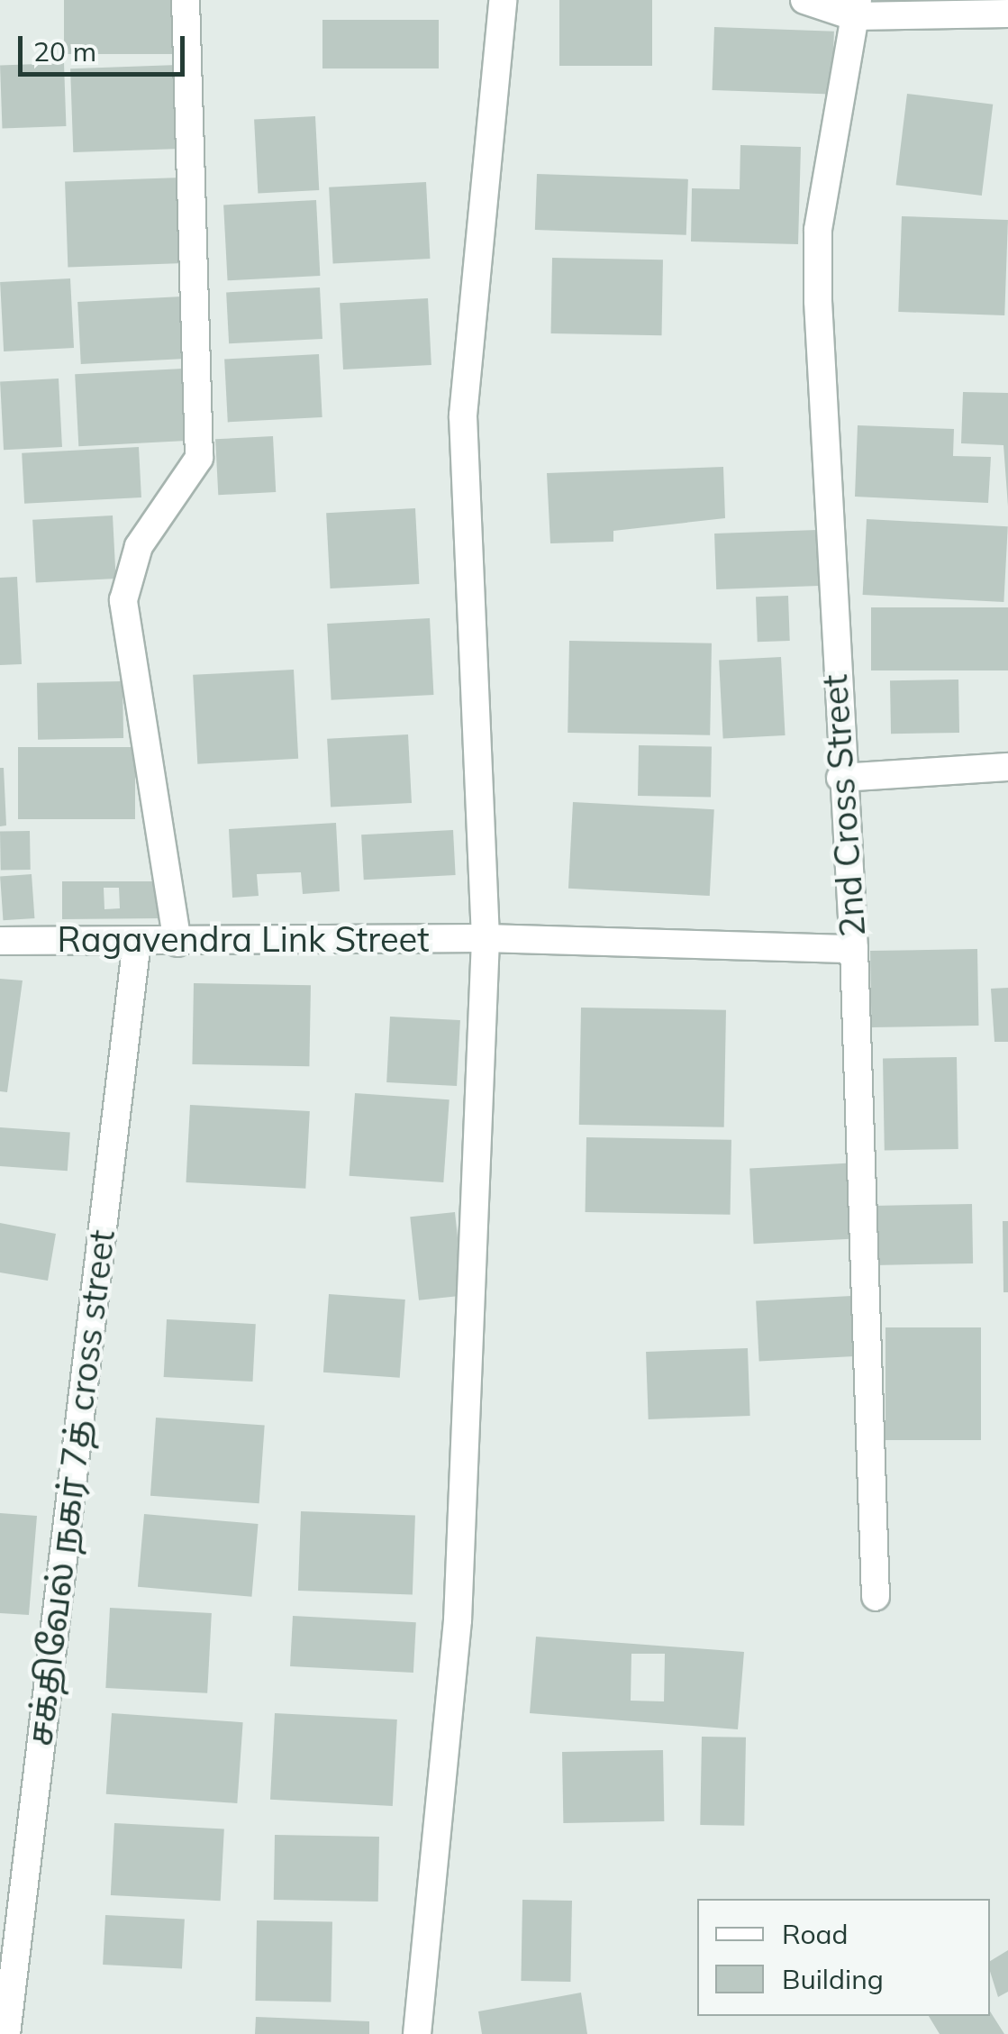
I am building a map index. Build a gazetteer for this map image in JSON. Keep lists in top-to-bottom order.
{
  "streets": {
    "street": ["2nd Cross Street", "Ragavendra Link Street", "சக்திவேல் நகர் 7த் cross street"]
  },
  "crossings": [
    ["2nd Cross Street", "Ragavendra Link Street"],
    ["Ragavendra Link Street", "சக்திவேல் நகர் 7த் cross street"]
  ],
  "legend": ["Road", "Building"],
  "scale_bar": "20 m"
}
